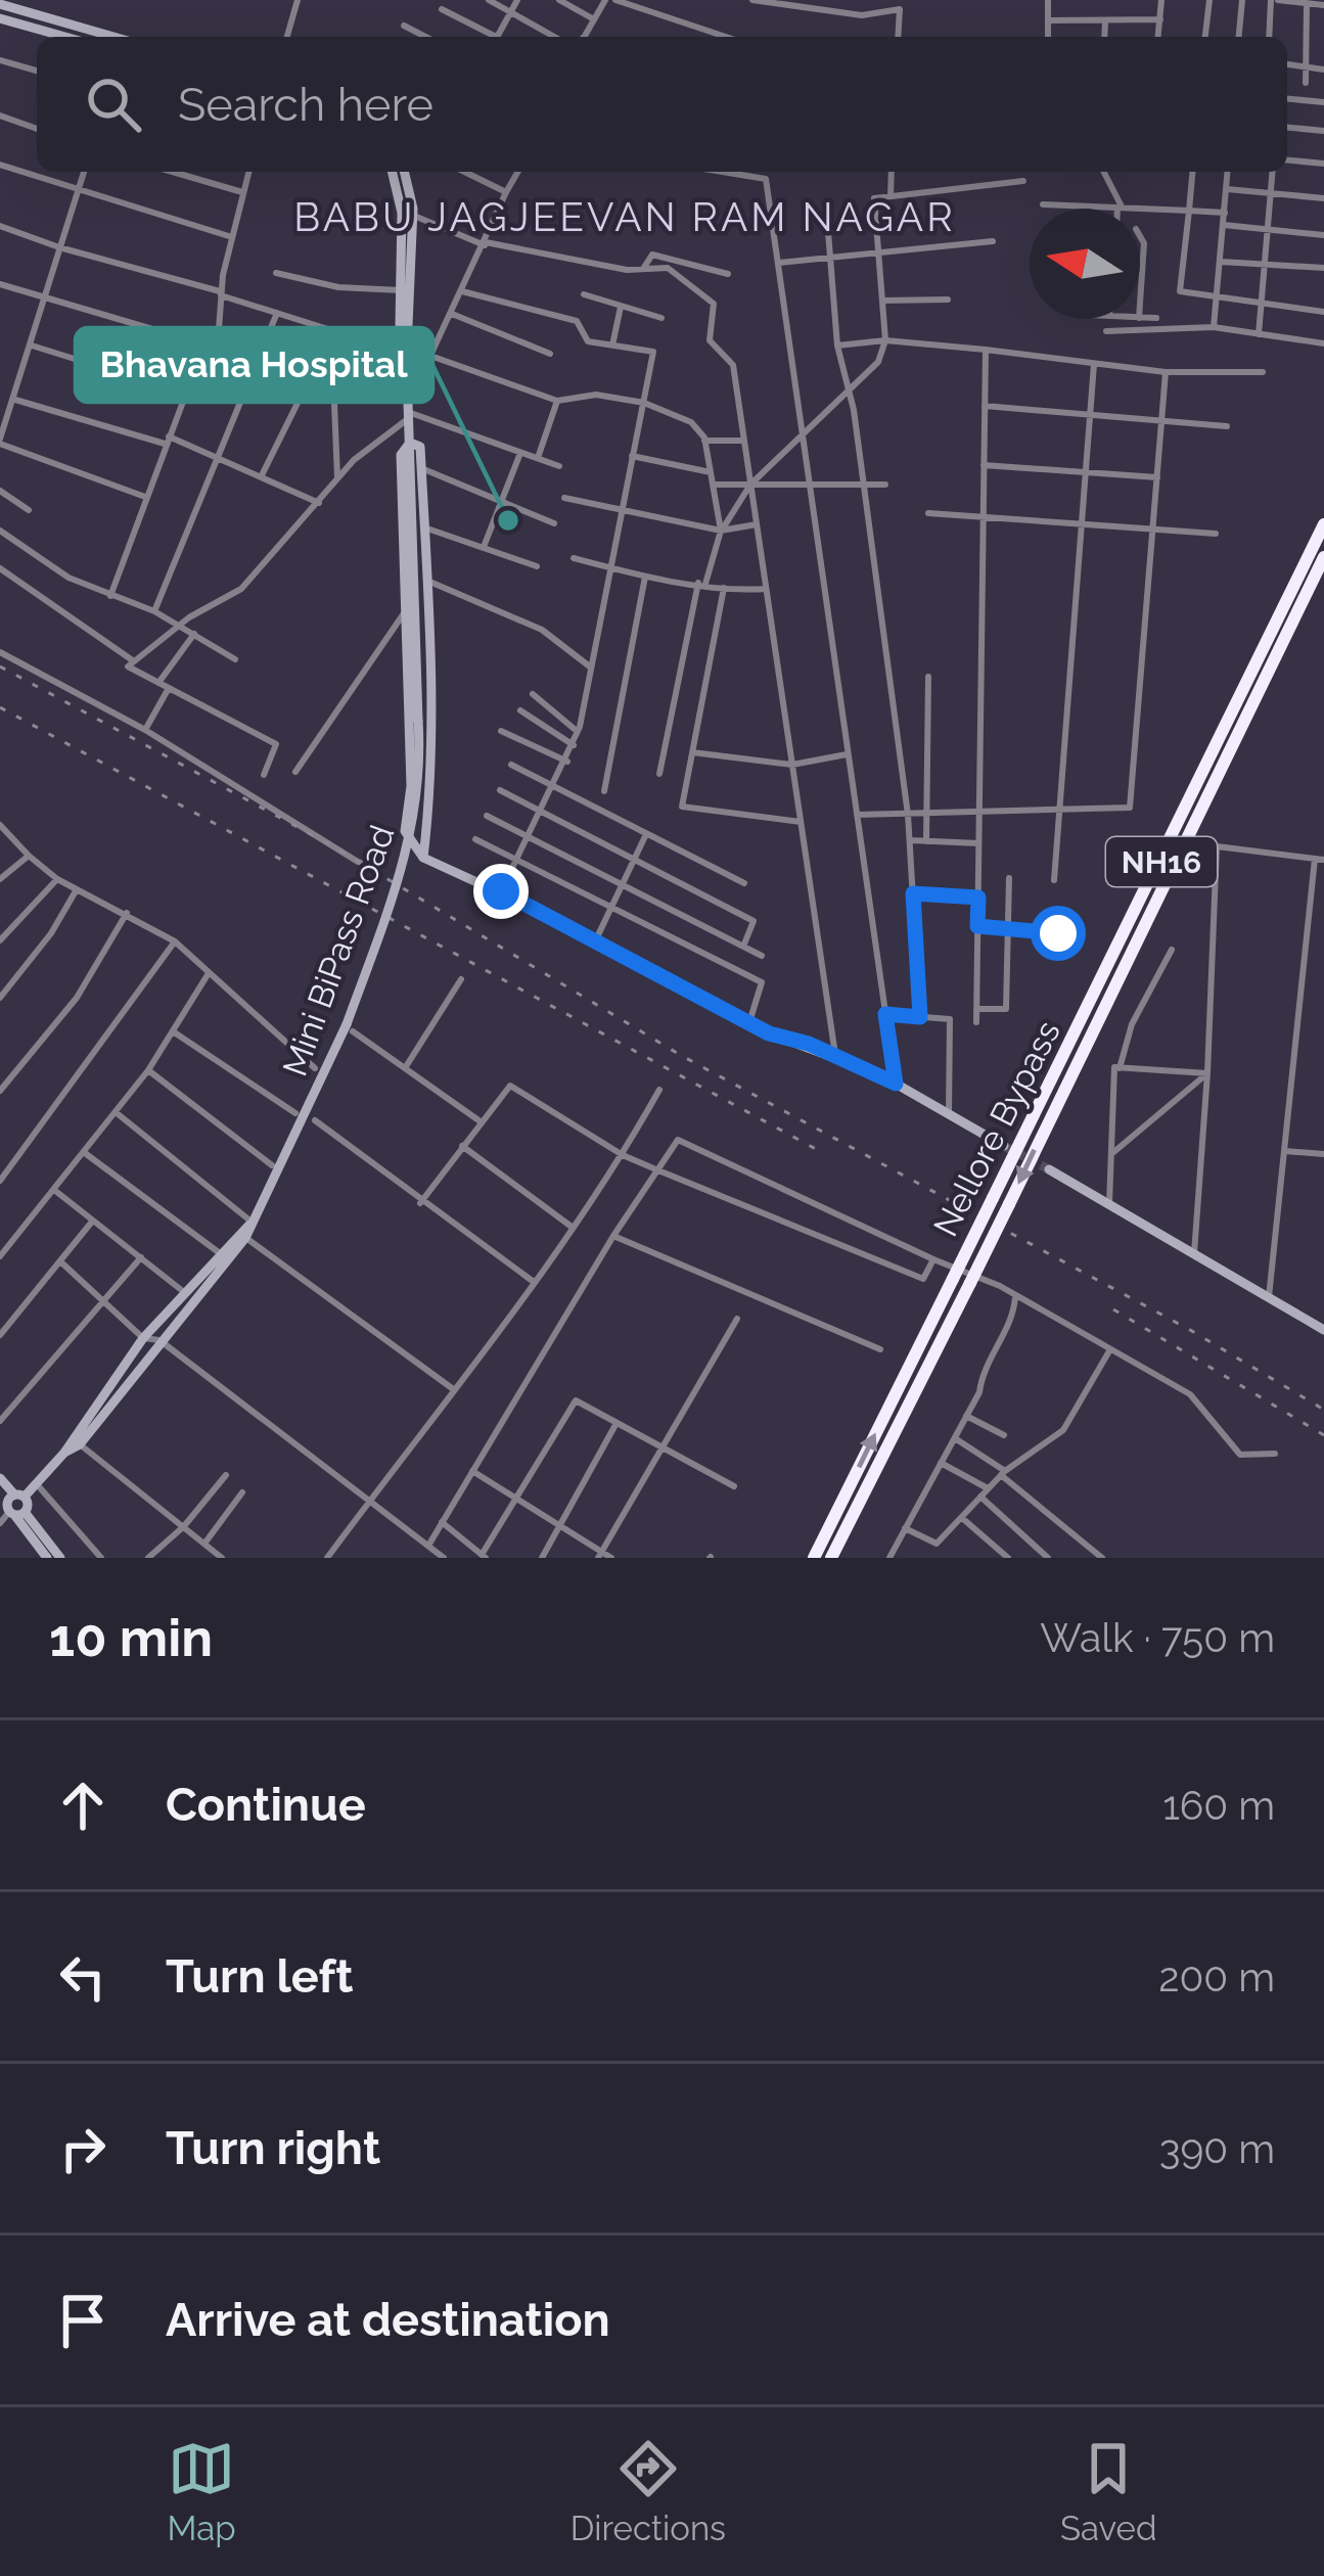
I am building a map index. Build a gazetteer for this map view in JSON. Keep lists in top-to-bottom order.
{
  "streets": {
    "highway": ["NH16", "Nellore Bypass"],
    "street": ["Mini BiPass Road"]
  },
  "districts": ["BABU JAGJEEVAN RAM NAGAR"],
  "places": ["Bhavana Hospital"],
  "north": "left",
  "page": {
    "search": "Search here",
    "heading": ["10 min", "Walk · 750 m"],
    "list": [
      ["Continue", "160 m"],
      ["Turn left", "200 m"],
      ["Turn right", "390 m"],
      "Arrive at destination"
    ],
    "nav": ["Map", "Directions", "Saved"]
  }
}
